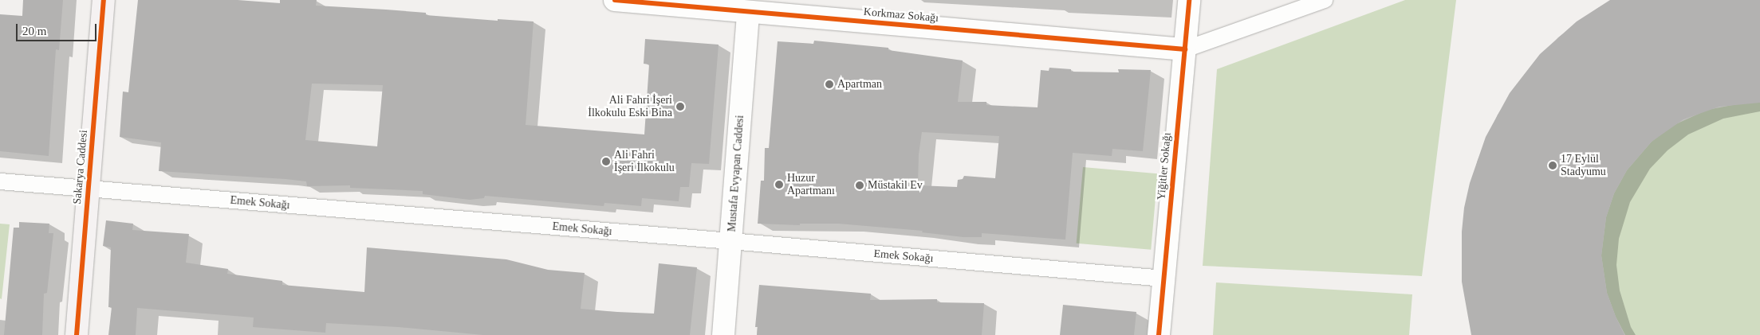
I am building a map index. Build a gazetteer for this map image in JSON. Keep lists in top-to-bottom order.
{
  "streets": {
    "street": [
      "Korkmaz Sokağı",
      "Yiğitler Sokağı",
      "Sakarya Caddesi",
      "Mustafa Evyapan Caddesi"
    ],
    "lane": ["Emek Sokağı"]
  },
  "crossings": [
    ["Korkmaz Sokağı", "Yiğitler Sokağı"],
    ["Korkmaz Sokağı", "Mustafa Evyapan Caddesi"],
    ["Yiğitler Sokağı", "Emek Sokağı"],
    ["Sakarya Caddesi", "Emek Sokağı"],
    ["Mustafa Evyapan Caddesi", "Emek Sokağı"]
  ],
  "places": [
    "Apartman",
    "Ali Fahri İşeri İlkokulu Eski Bina",
    "Ali Fahri İşeri İlkokulu",
    "17 Eylül Stadyumu",
    "Huzur Apartmanı",
    "Müstakil Ev"
  ],
  "scale_bar": "20 m"
}
